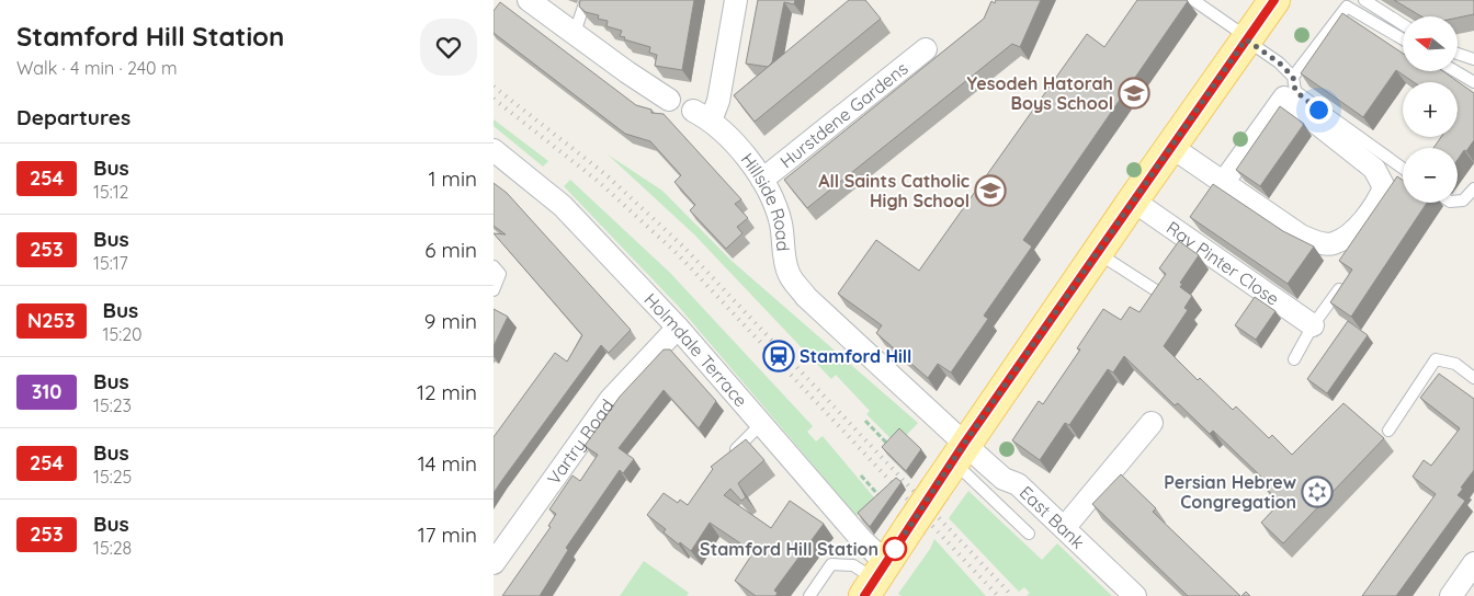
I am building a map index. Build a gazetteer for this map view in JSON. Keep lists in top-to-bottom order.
{
  "streets": {
    "street": [
      "Hurstdene Gardens",
      "Hillside Road",
      "Rav Pinter Close",
      "Holmdale Terrace",
      "Vartry Road",
      "East Bank"
    ]
  },
  "crossings": [
    ["Hurstdene Gardens", "Hillside Road"],
    ["Hillside Road", "East Bank"],
    ["Holmdale Terrace", "Vartry Road"]
  ],
  "places": {
    "school or university": ["Yesodeh Hatorah Boys School", "All Saints Catholic High School"],
    "station": ["Stamford Hill"],
    "synagogue": ["Persian Hebrew Congregation"],
    "other": ["Stamford Hill Station"]
  },
  "lines": ["bus line 254"],
  "north": "left",
  "page": {
    "heading": [
      ["Stamford Hill Station", "Walk · 4 min · 240 m"],
      "Departures"
    ],
    "map_buttons": ["+", "−"],
    "list": [
      {
        "mark": "254",
        "name": "Bus",
        "note": "15:12",
        "value": "1 min"
      },
      {
        "mark": "253",
        "name": "Bus",
        "note": "15:17",
        "value": "6 min"
      },
      {
        "mark": "N253",
        "name": "Bus",
        "note": "15:20",
        "value": "9 min"
      },
      {
        "mark": "310",
        "name": "Bus",
        "note": "15:23",
        "value": "12 min"
      },
      {
        "mark": "254",
        "name": "Bus",
        "note": "15:25",
        "value": "14 min"
      },
      {
        "mark": "253",
        "name": "Bus",
        "note": "15:28",
        "value": "17 min"
      }
    ]
  }
}
